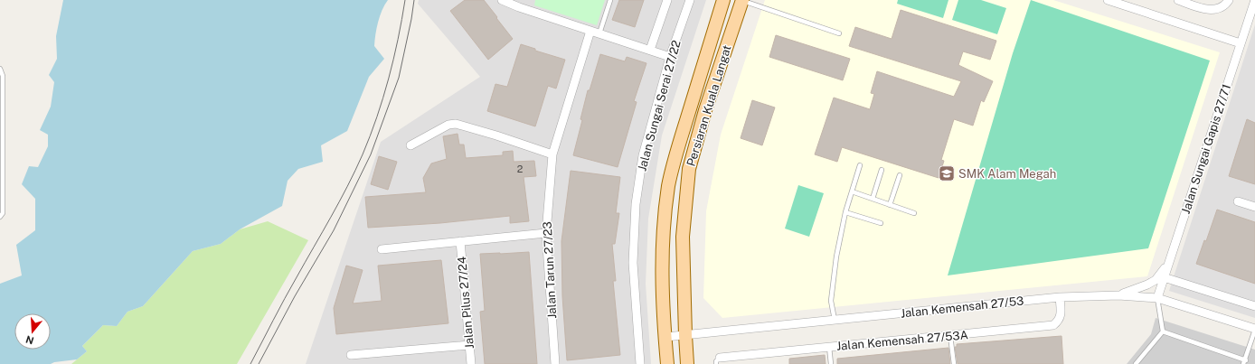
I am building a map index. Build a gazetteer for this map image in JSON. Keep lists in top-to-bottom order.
{
  "streets": {
    "main road": ["Persiaran Kuala Langat"],
    "street": [
      "Jalan Sungai Serai 27/22",
      "Jalan Sungai Gapis 27/71",
      "Jalan Tarun 27/23",
      "Jalan Pilus 27/24",
      "Jalan Kemensah 27/53",
      "Jalan Kemensah 27/53A"
    ]
  },
  "crossings": [
    ["Persiaran Kuala Langat", "Jalan Kemensah 27/53"],
    ["Jalan Sungai Gapis 27/71", "Jalan Kemensah 27/53"],
    ["Jalan Kemensah 27/53", "Jalan Kemensah 27/53A"]
  ],
  "places": {
    "school or university": ["SMK Alam Megah"]
  },
  "house_numbers": ["2"],
  "north": "bottom"
}
